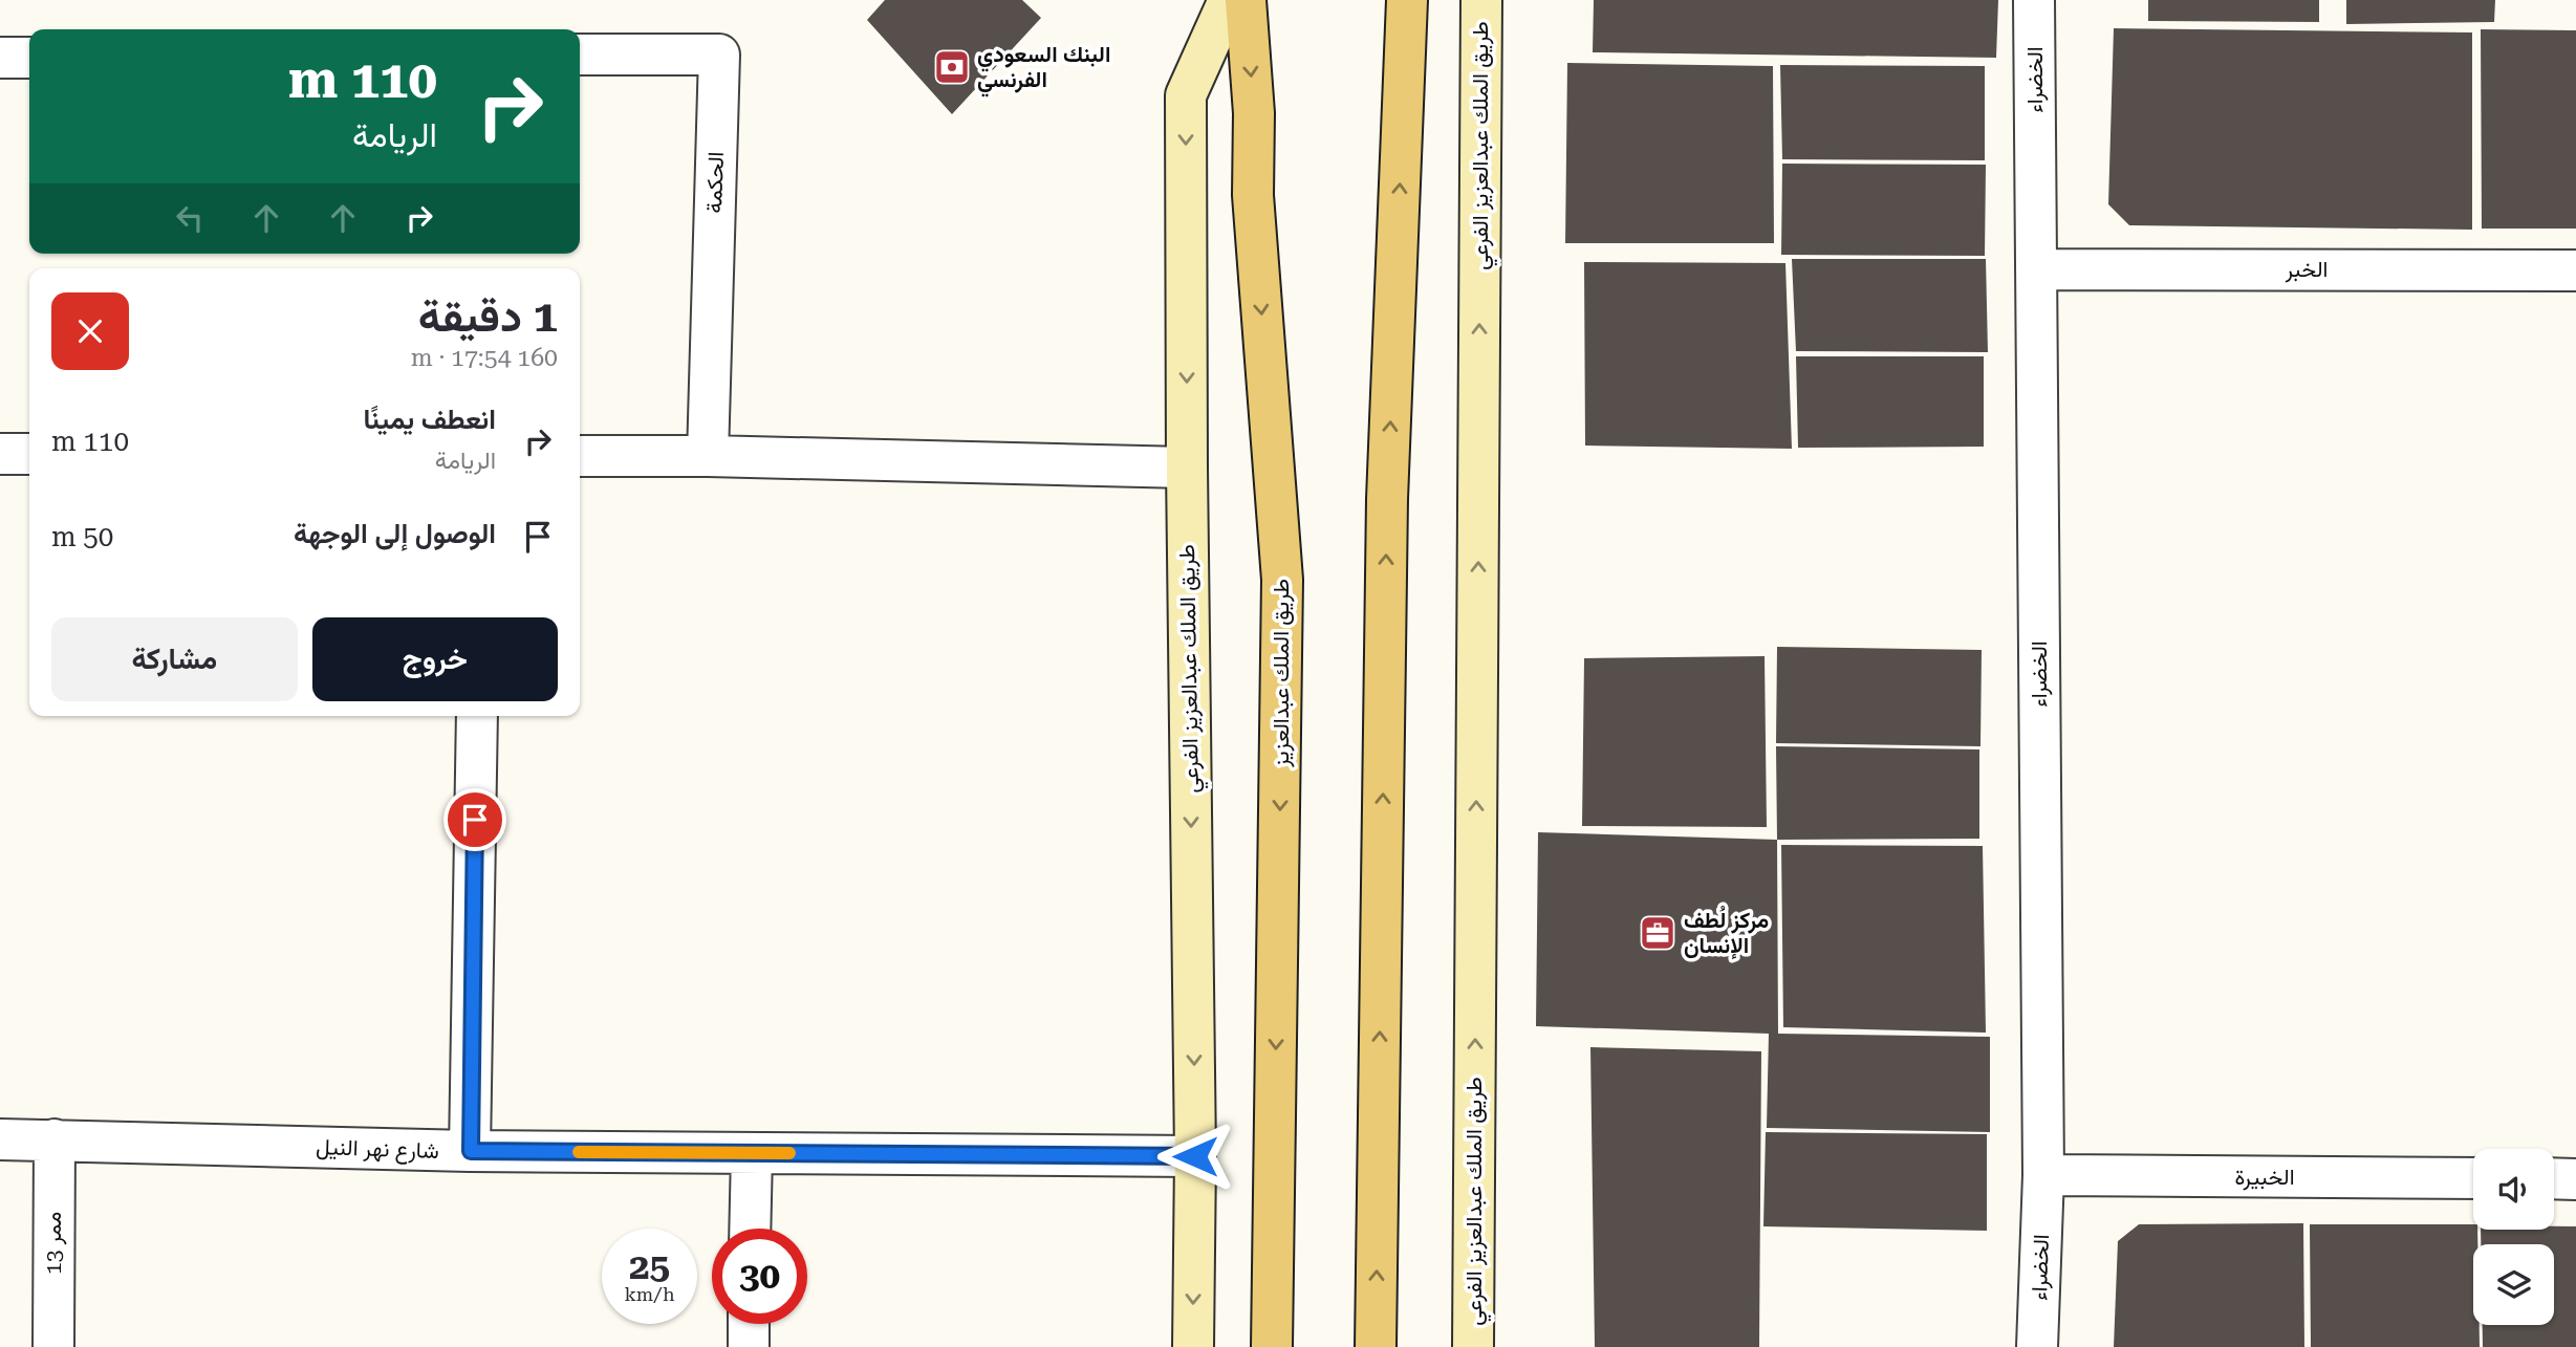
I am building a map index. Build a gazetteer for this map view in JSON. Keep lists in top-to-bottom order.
{
  "streets": {
    "main road": ["طريق الملك عبدالعزيز"],
    "street": [
      "الخضراء",
      "طريق الملك عبدالعزيز الفرعي",
      "الحكمة",
      "الخبر",
      "شارع نهر النيل",
      "الخبيرة",
      "ممر 13"
    ]
  },
  "crossings": [
    ["الخضراء", "الخبر"],
    ["الخضراء", "الخبيرة"],
    ["طريق الملك عبدالعزيز الفرعي", "شارع نهر النيل"],
    ["شارع نهر النيل", "ممر 13"]
  ],
  "places": {
    "bank": ["البنك السعودي الفرنسي"],
    "office": ["مركز لُطف الإنسان"]
  },
  "page": {
    "turn": ["110 m", "الريامة"],
    "heading": ["1 دقيقة", "160 m · 17:54"],
    "list": [
      {
        "name": "انعطف يمينًا",
        "note": "الريامة",
        "value": "110 m"
      },
      {
        "name": "الوصول إلى الوجهة",
        "value": "50 m"
      }
    ],
    "buttons": ["خروج", "مشاركة"],
    "speed": "25 km/h",
    "limit": "30"
  }
}
